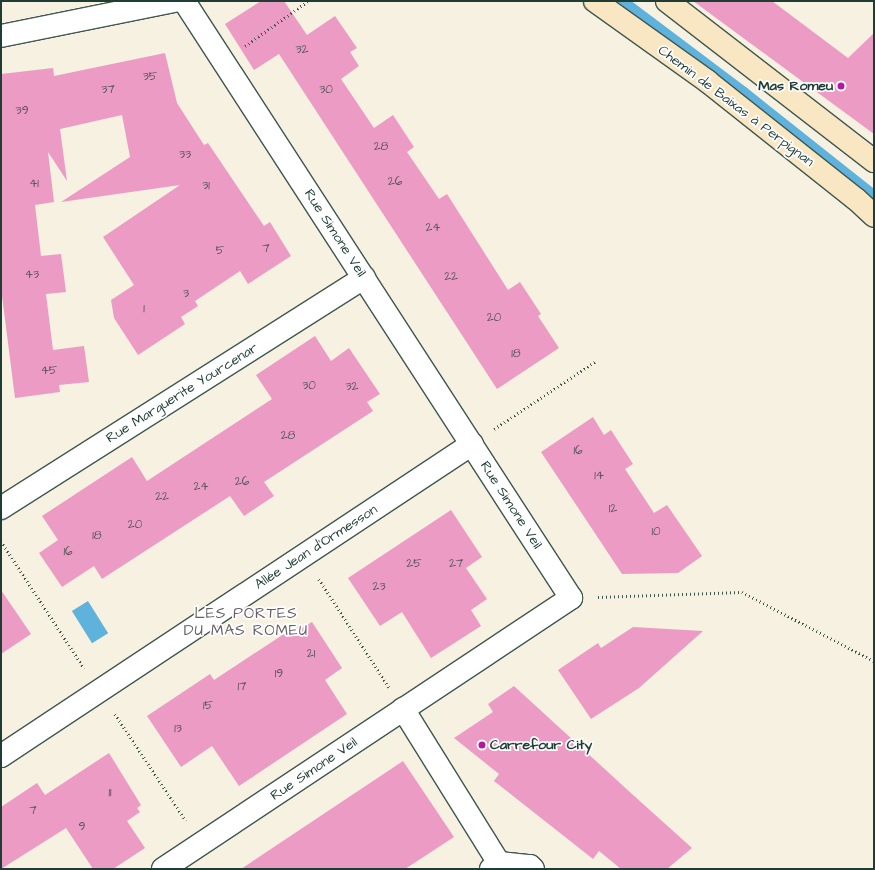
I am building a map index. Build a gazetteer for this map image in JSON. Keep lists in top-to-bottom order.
{
  "streets": {
    "main road": ["Chemin de Baixas à Perpignan"],
    "street": ["Rue Simone Veil", "Rue Marguerite Yourcenar", "Allée Jean d'Ormesson"]
  },
  "crossings": [
    ["Rue Simone Veil", "Rue Marguerite Yourcenar"],
    ["Rue Simone Veil", "Allée Jean d'Ormesson"]
  ],
  "districts": ["LES PORTES DU MAS ROMEU"],
  "places": ["Mas Romeu", "Carrefour City"],
  "house_numbers": [
    "32",
    "35",
    "37",
    "30",
    "39",
    "28",
    "33",
    "26",
    "41",
    "31",
    "24",
    "7",
    "5",
    "43",
    "22",
    "3",
    "1",
    "20",
    "18",
    "45",
    "30",
    "32",
    "28",
    "16",
    "14",
    "26",
    "24",
    "22",
    "12",
    "20",
    "10",
    "18",
    "16",
    "25",
    "27",
    "23",
    "21",
    "19",
    "17",
    "15",
    "13",
    "11",
    "7",
    "9"
  ]
}
